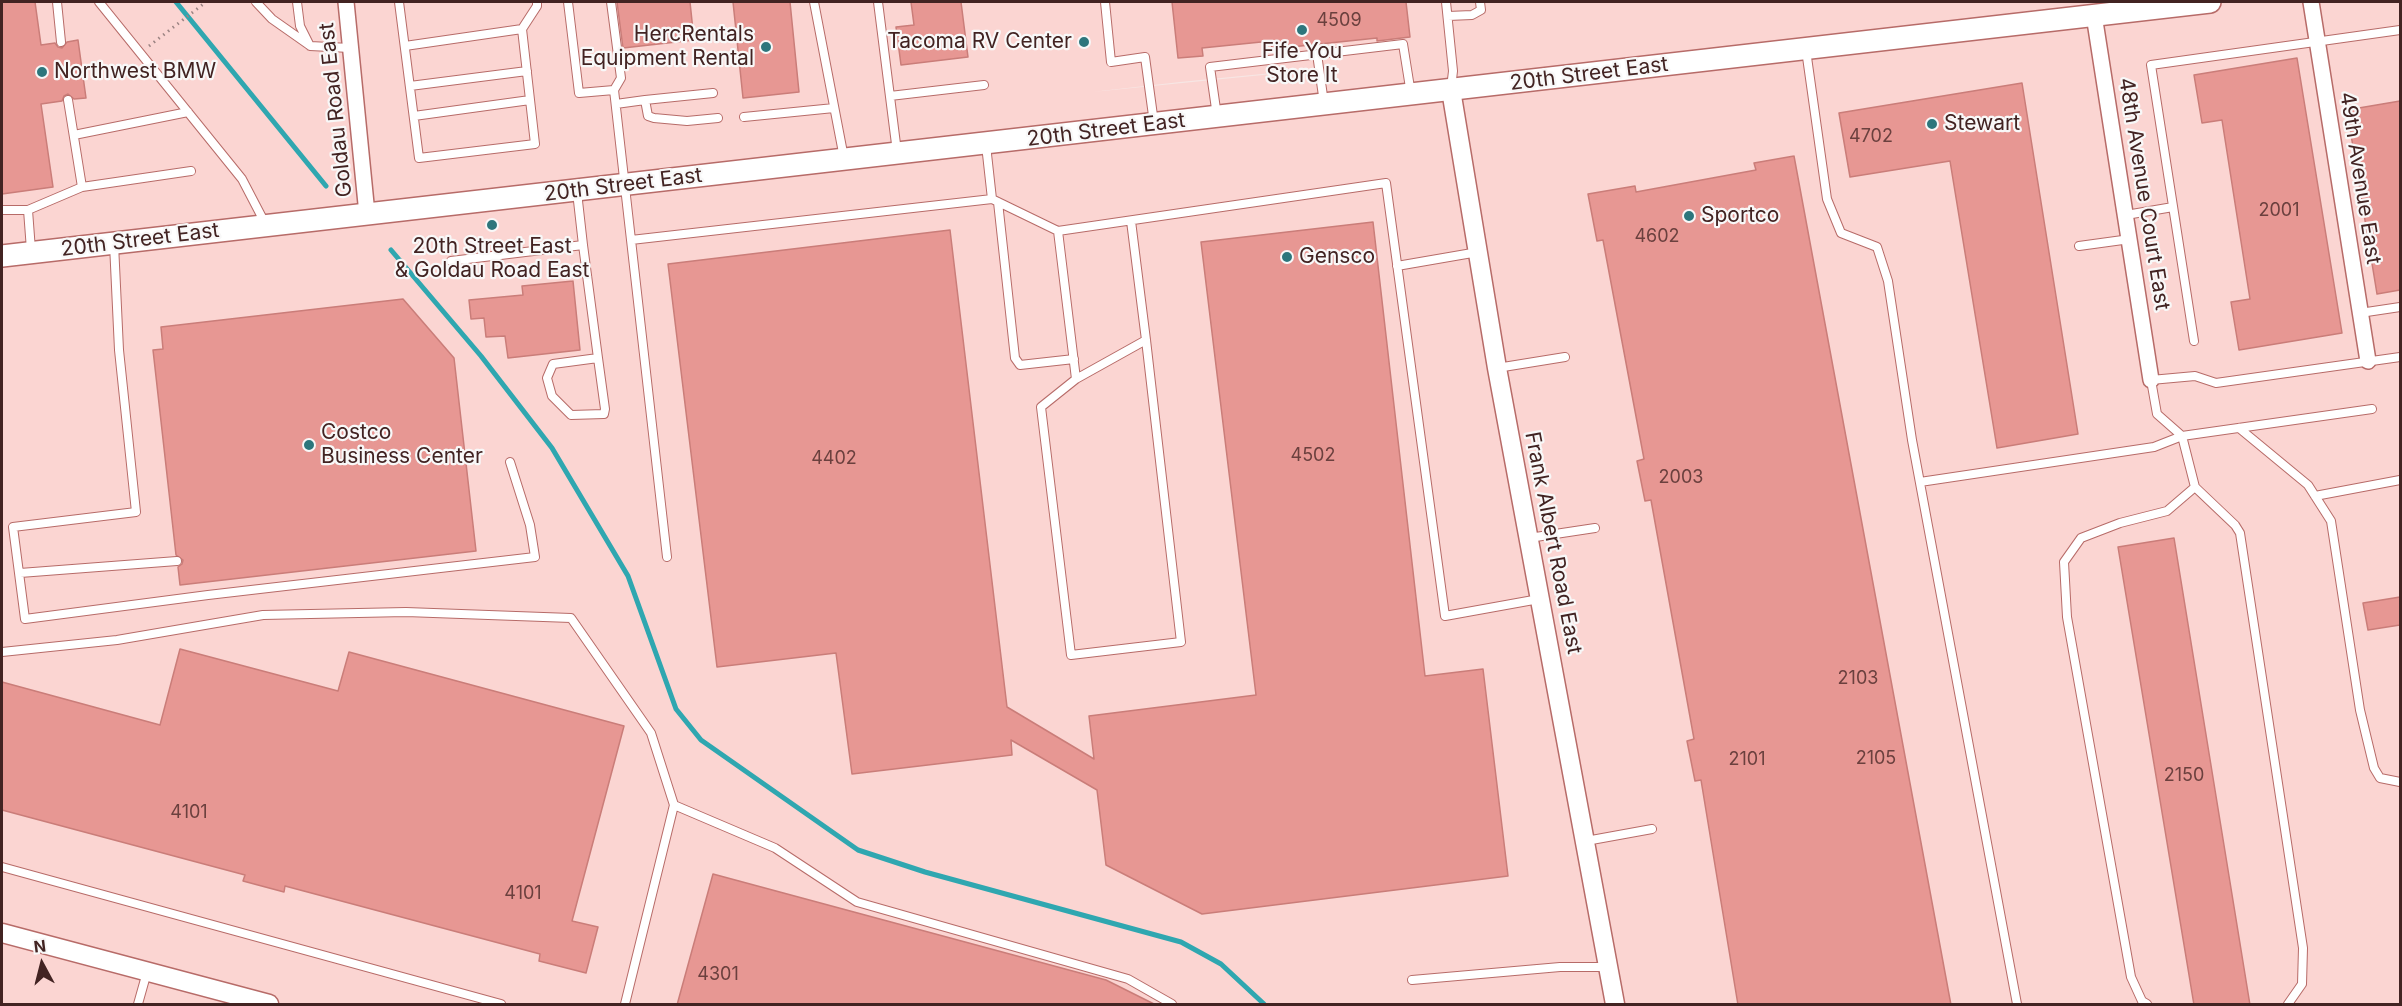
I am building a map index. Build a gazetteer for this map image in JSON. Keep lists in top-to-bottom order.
{
  "streets": {
    "main road": ["20th Street East"],
    "street": [
      "Goldau Road East",
      "49th Avenue East",
      "48th Avenue Court East",
      "Frank Albert Road East"
    ]
  },
  "crossings": [
    ["20th Street East", "Goldau Road East"],
    ["20th Street East", "48th Avenue Court East"],
    ["20th Street East", "Frank Albert Road East"]
  ],
  "places": [
    "Fife You Store It",
    "Tacoma RV Center",
    "HercRentals Equipment Rental",
    "Northwest BMW",
    "Stewart",
    "Sportco",
    "20th Street East & Goldau Road East",
    "Gensco",
    "Costco Business Center"
  ],
  "house_numbers": [
    "4509",
    "4702",
    "2001",
    "4602",
    "4502",
    "4402",
    "2003",
    "2103",
    "2105",
    "2101",
    "2150",
    "4101",
    "4101",
    "4301"
  ],
  "north": "top"
}
